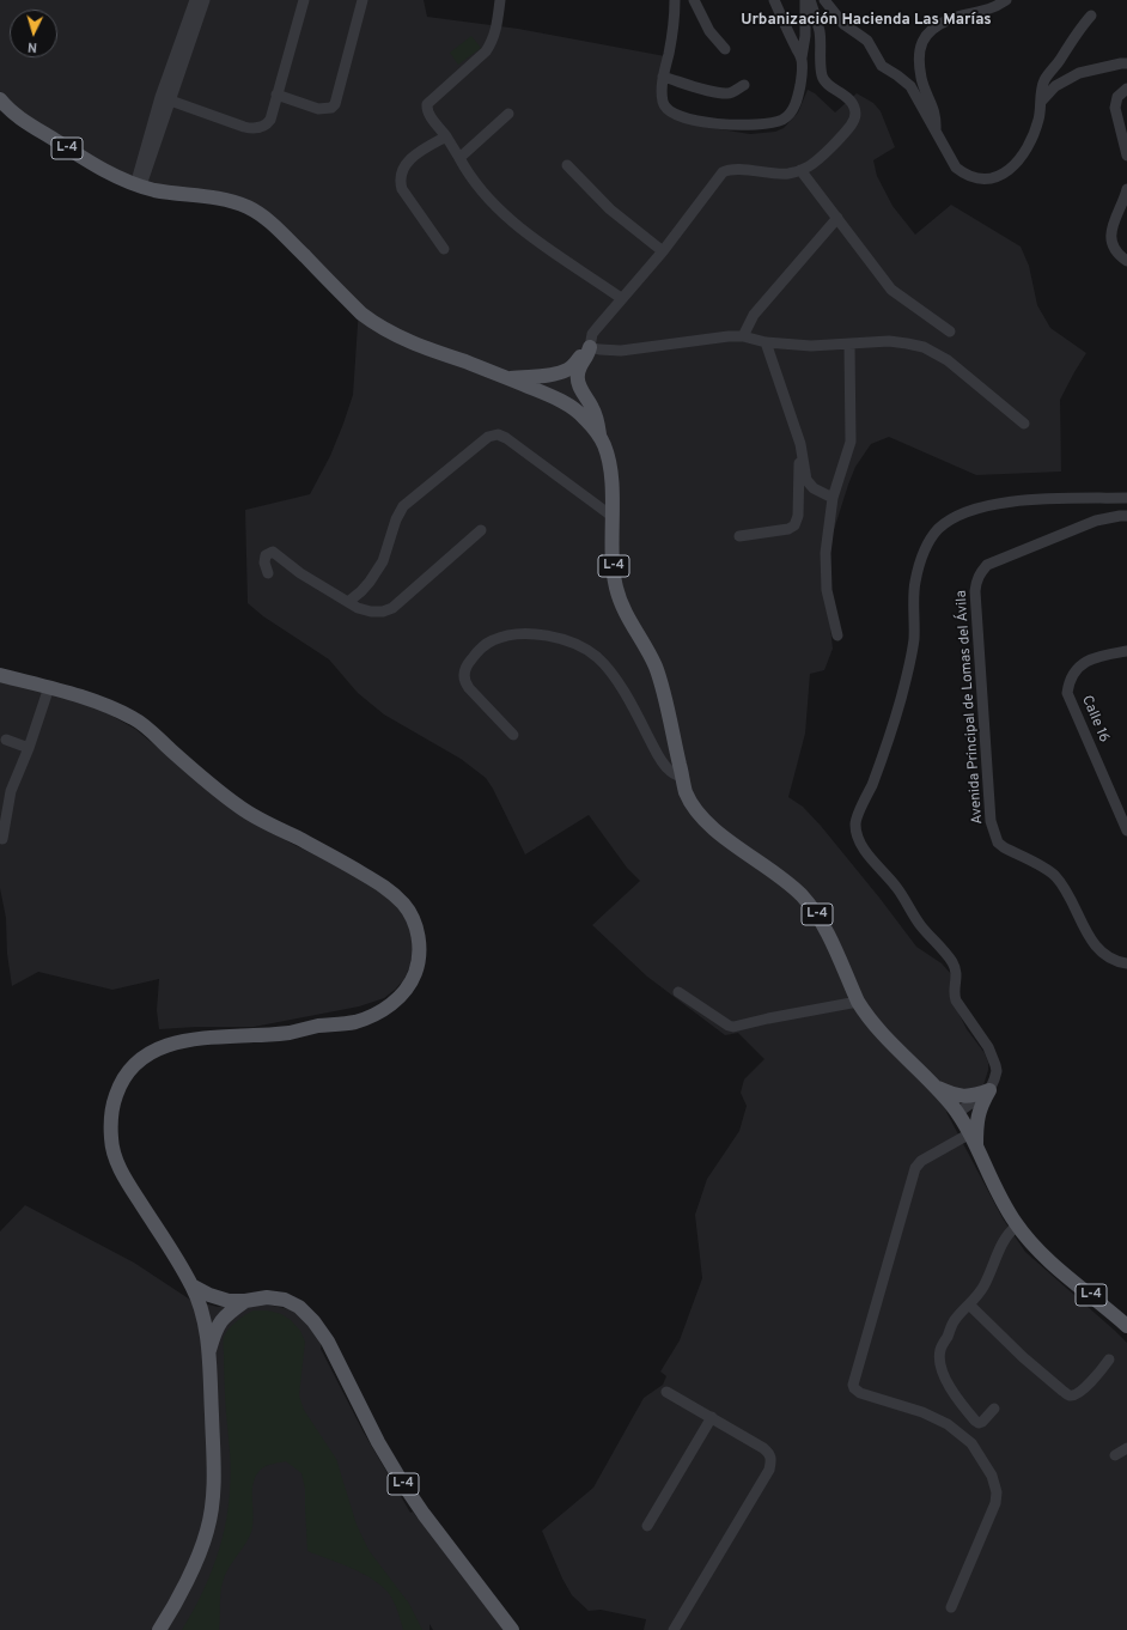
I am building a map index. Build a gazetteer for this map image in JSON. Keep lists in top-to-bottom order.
{
  "streets": {
    "main road": ["L-4"],
    "street": ["Avenida Principal de Lomas del Ávila", "Calle 16"]
  },
  "districts": ["Urbanización Hacienda Las Marías"],
  "north": "bottom"
}
